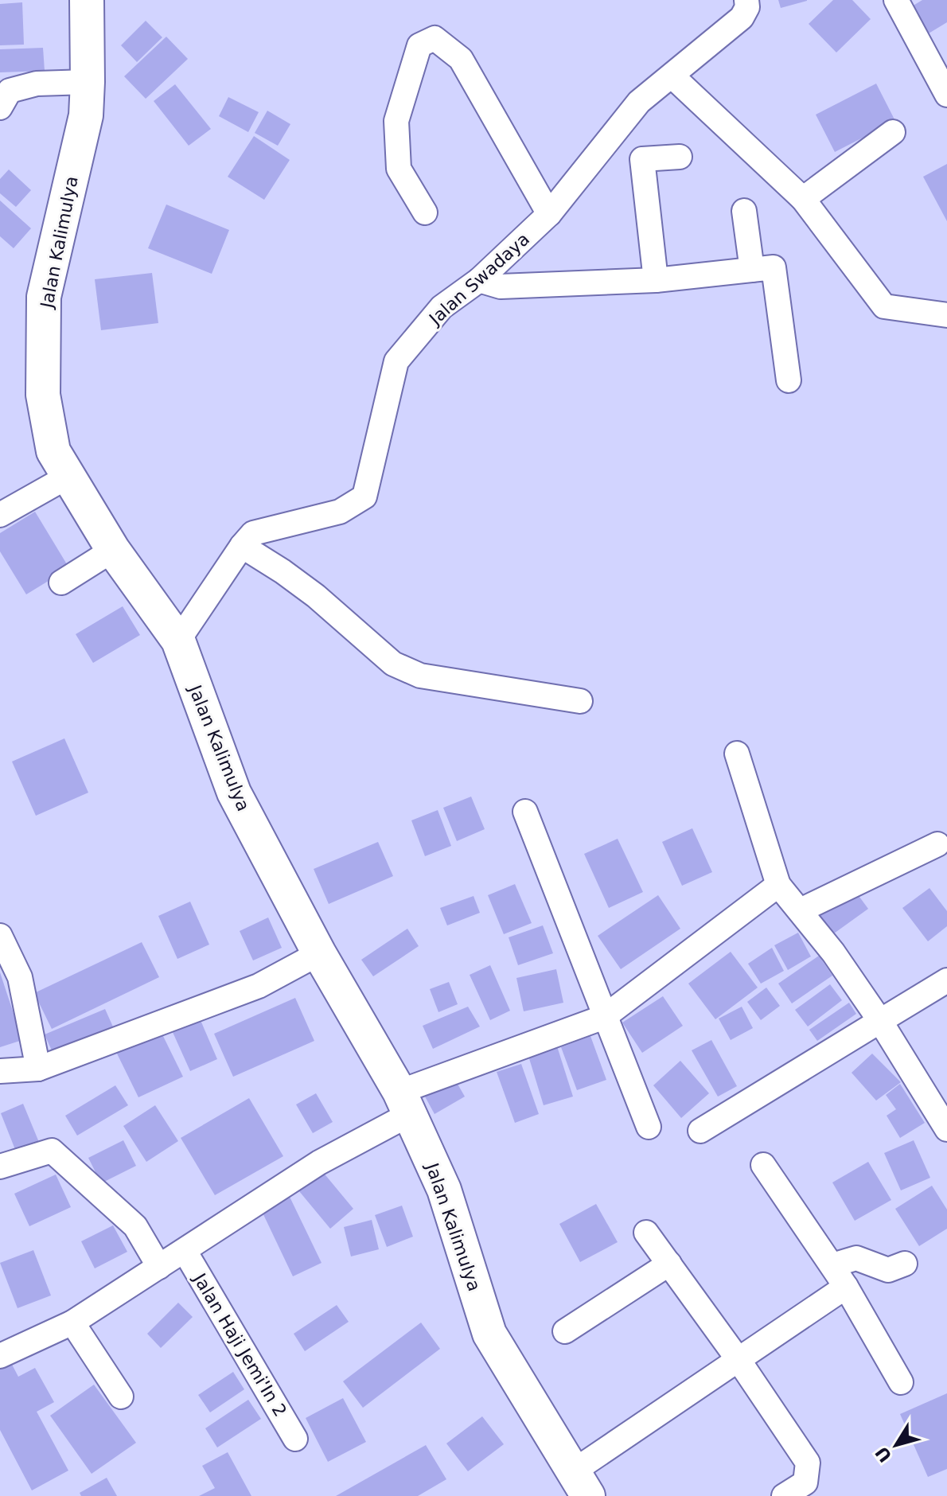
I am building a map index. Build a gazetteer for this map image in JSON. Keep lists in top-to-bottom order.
{
  "streets": {
    "street": ["Jalan Kalimulya", "Jalan Swadaya", "Jalan Haji Jemi'In 2"]
  },
  "crossings": [
    ["Jalan Kalimulya", "Jalan Swadaya"]
  ],
  "north": "bottom left"
}
